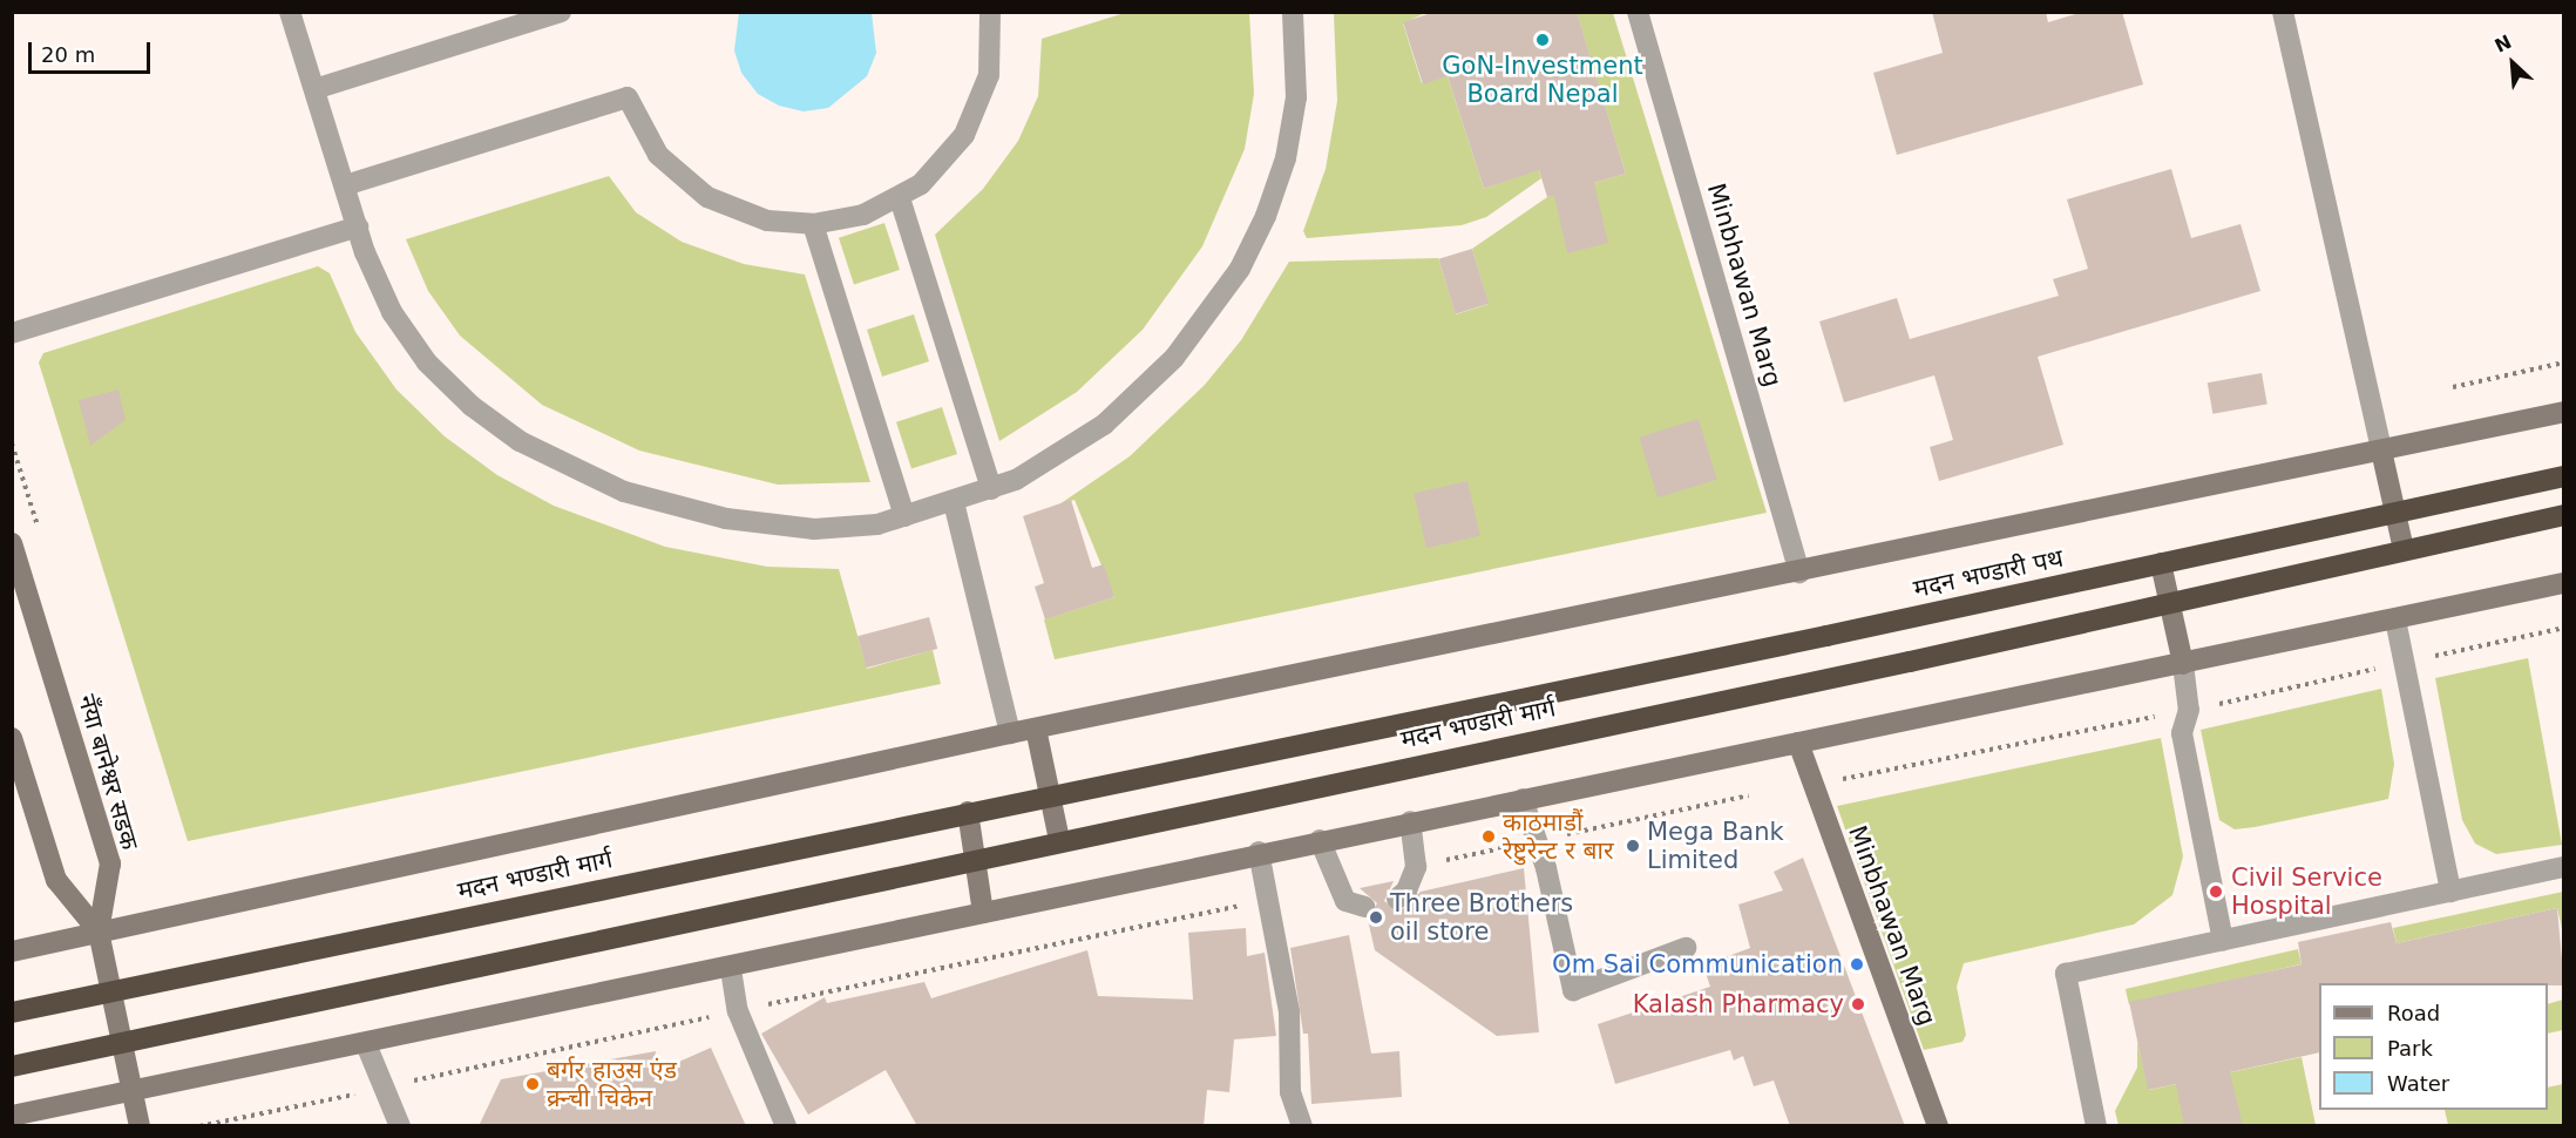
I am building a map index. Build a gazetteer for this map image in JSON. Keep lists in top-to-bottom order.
{
  "streets": {
    "highway": ["मदन भण्डारी पथ", "मदन भण्डारी मार्ग"],
    "street": ["Minbhawan Marg", "नँया बानेश्वर सडक"]
  },
  "crossings": [
    ["मदन भण्डारी पथ", "मदन भण्डारी मार्ग"]
  ],
  "places": [
    "GoN-Investment Board Nepal",
    "काठमाडौं रेष्टुरेन्ट र बार",
    "Mega Bank Limited",
    "Civil Service Hospital",
    "Three Brothers oil store",
    "Om Sai Communication",
    "Kalash Pharmacy",
    "बर्गर हाउस एंड क्र्न्ची चिकेन"
  ],
  "legend": ["Road", "Park", "Water"],
  "scale_bar": "20 m",
  "north": "top left"
}
